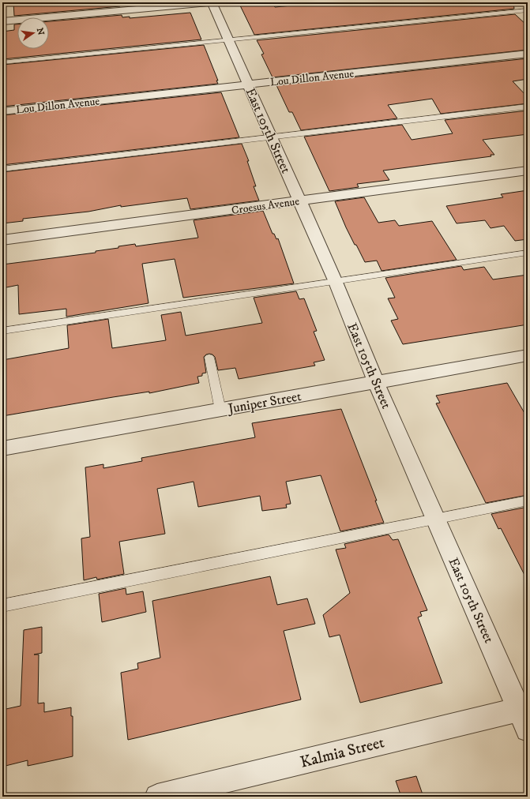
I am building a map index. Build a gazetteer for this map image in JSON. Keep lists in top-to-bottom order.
{
  "streets": {
    "street": [
      "Lou Dillon Avenue",
      "East 105th Street",
      "Croesus Avenue",
      "Juniper Street",
      "Kalmia Street"
    ]
  },
  "crossings": [
    ["Lou Dillon Avenue", "East 105th Street"],
    ["East 105th Street", "Croesus Avenue"],
    ["East 105th Street", "Juniper Street"],
    ["East 105th Street", "Kalmia Street"]
  ],
  "north": "right"
}
